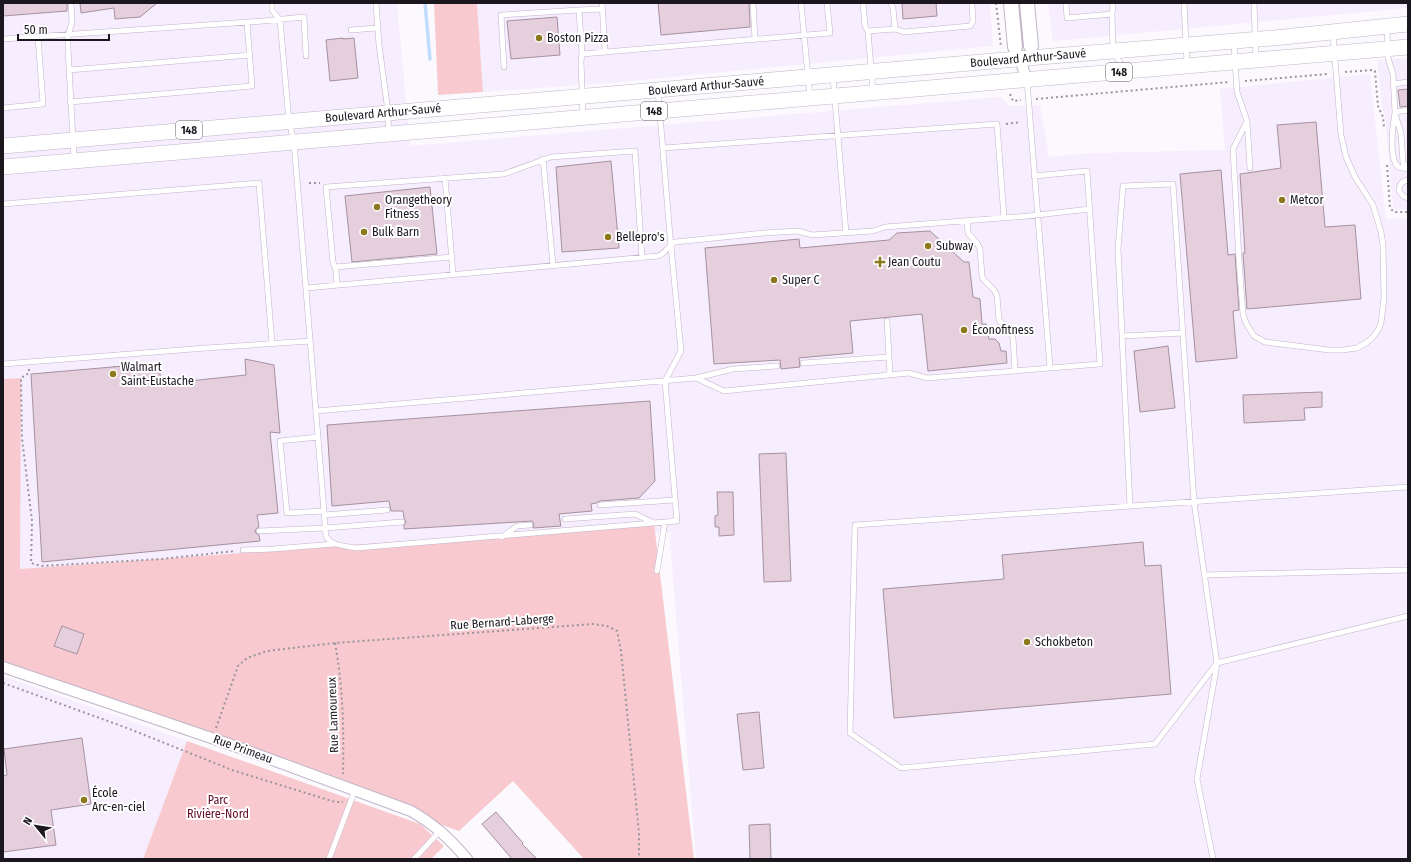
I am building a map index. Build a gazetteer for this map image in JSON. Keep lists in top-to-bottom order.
{
  "streets": {
    "main road": ["Boulevard Arthur-Sauvé", "148"],
    "street": ["Rue Primeau"],
    "path": ["Rue Bernard-Laberge", "Rue Lamoureux"]
  },
  "crossings": [
    ["Rue Bernard-Laberge", "Rue Lamoureux"],
    ["Rue Bernard-Laberge", "Rue Primeau"],
    ["Rue Lamoureux", "Rue Primeau"]
  ],
  "parks": ["Parc Rivière-Nord"],
  "places": {
    "other": [
      "Boston Pizza",
      "Metcor",
      "Orangetheory Fitness",
      "Bulk Barn",
      "Bellepro's",
      "Subway",
      "Super C",
      "Éconofitness",
      "Walmart Saint-Eustache",
      "Schokbeton",
      "École Arc-en-ciel"
    ],
    "health": ["Jean Coutu"]
  },
  "scale_bar": "50 m",
  "north": "top left"
}
